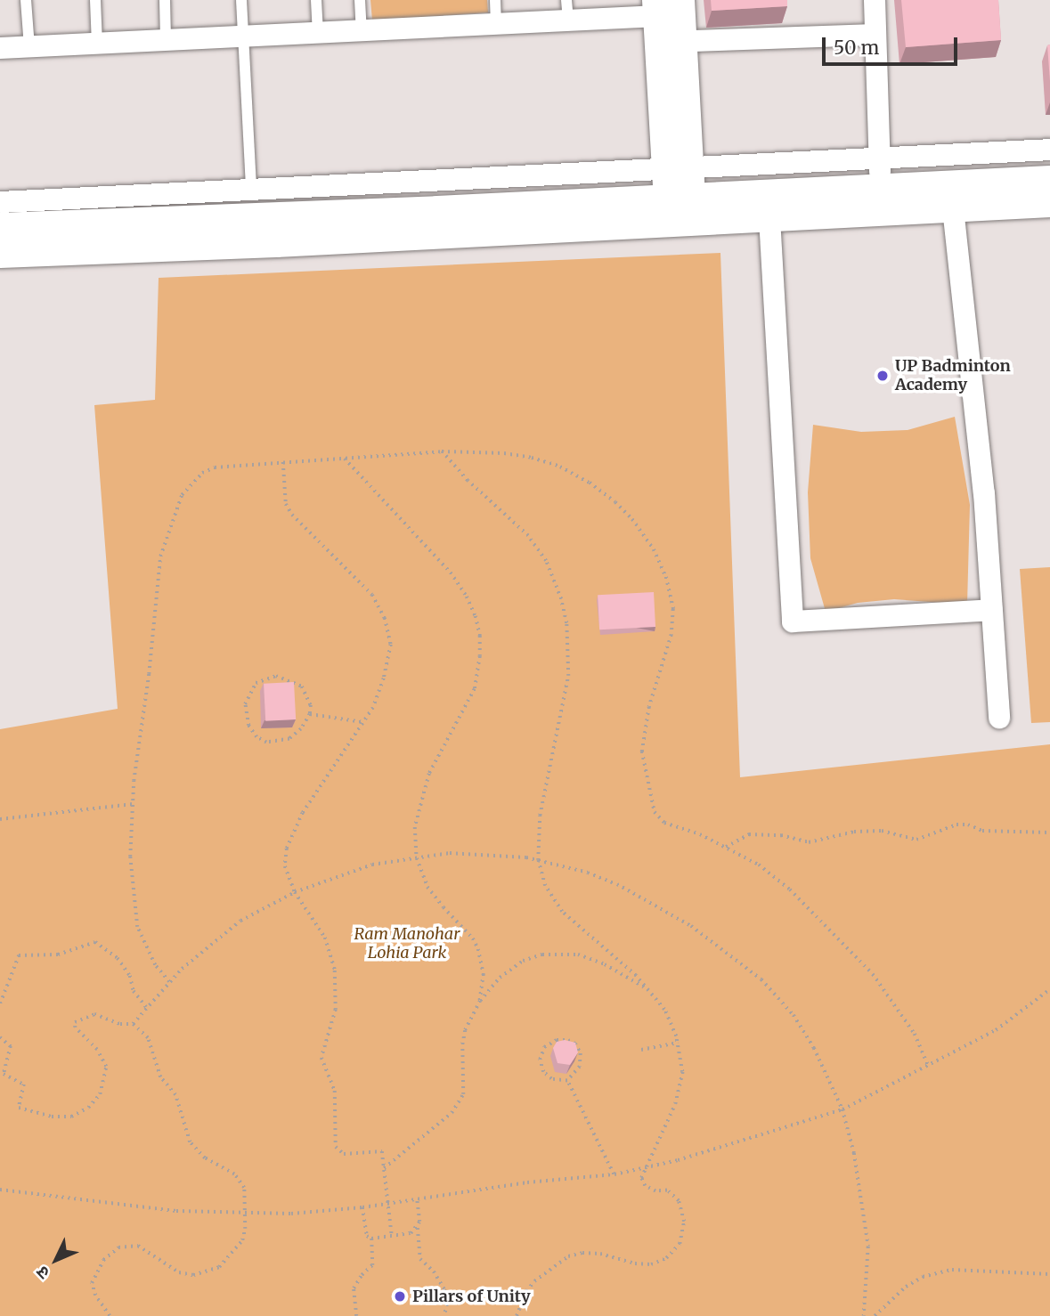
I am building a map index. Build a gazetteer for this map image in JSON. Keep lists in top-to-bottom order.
{
  "parks": ["Ram Manohar Lohia Park"],
  "places": ["UP Badminton Academy", "Pillars of Unity"],
  "scale_bar": "50 m",
  "north": "bottom left"
}
